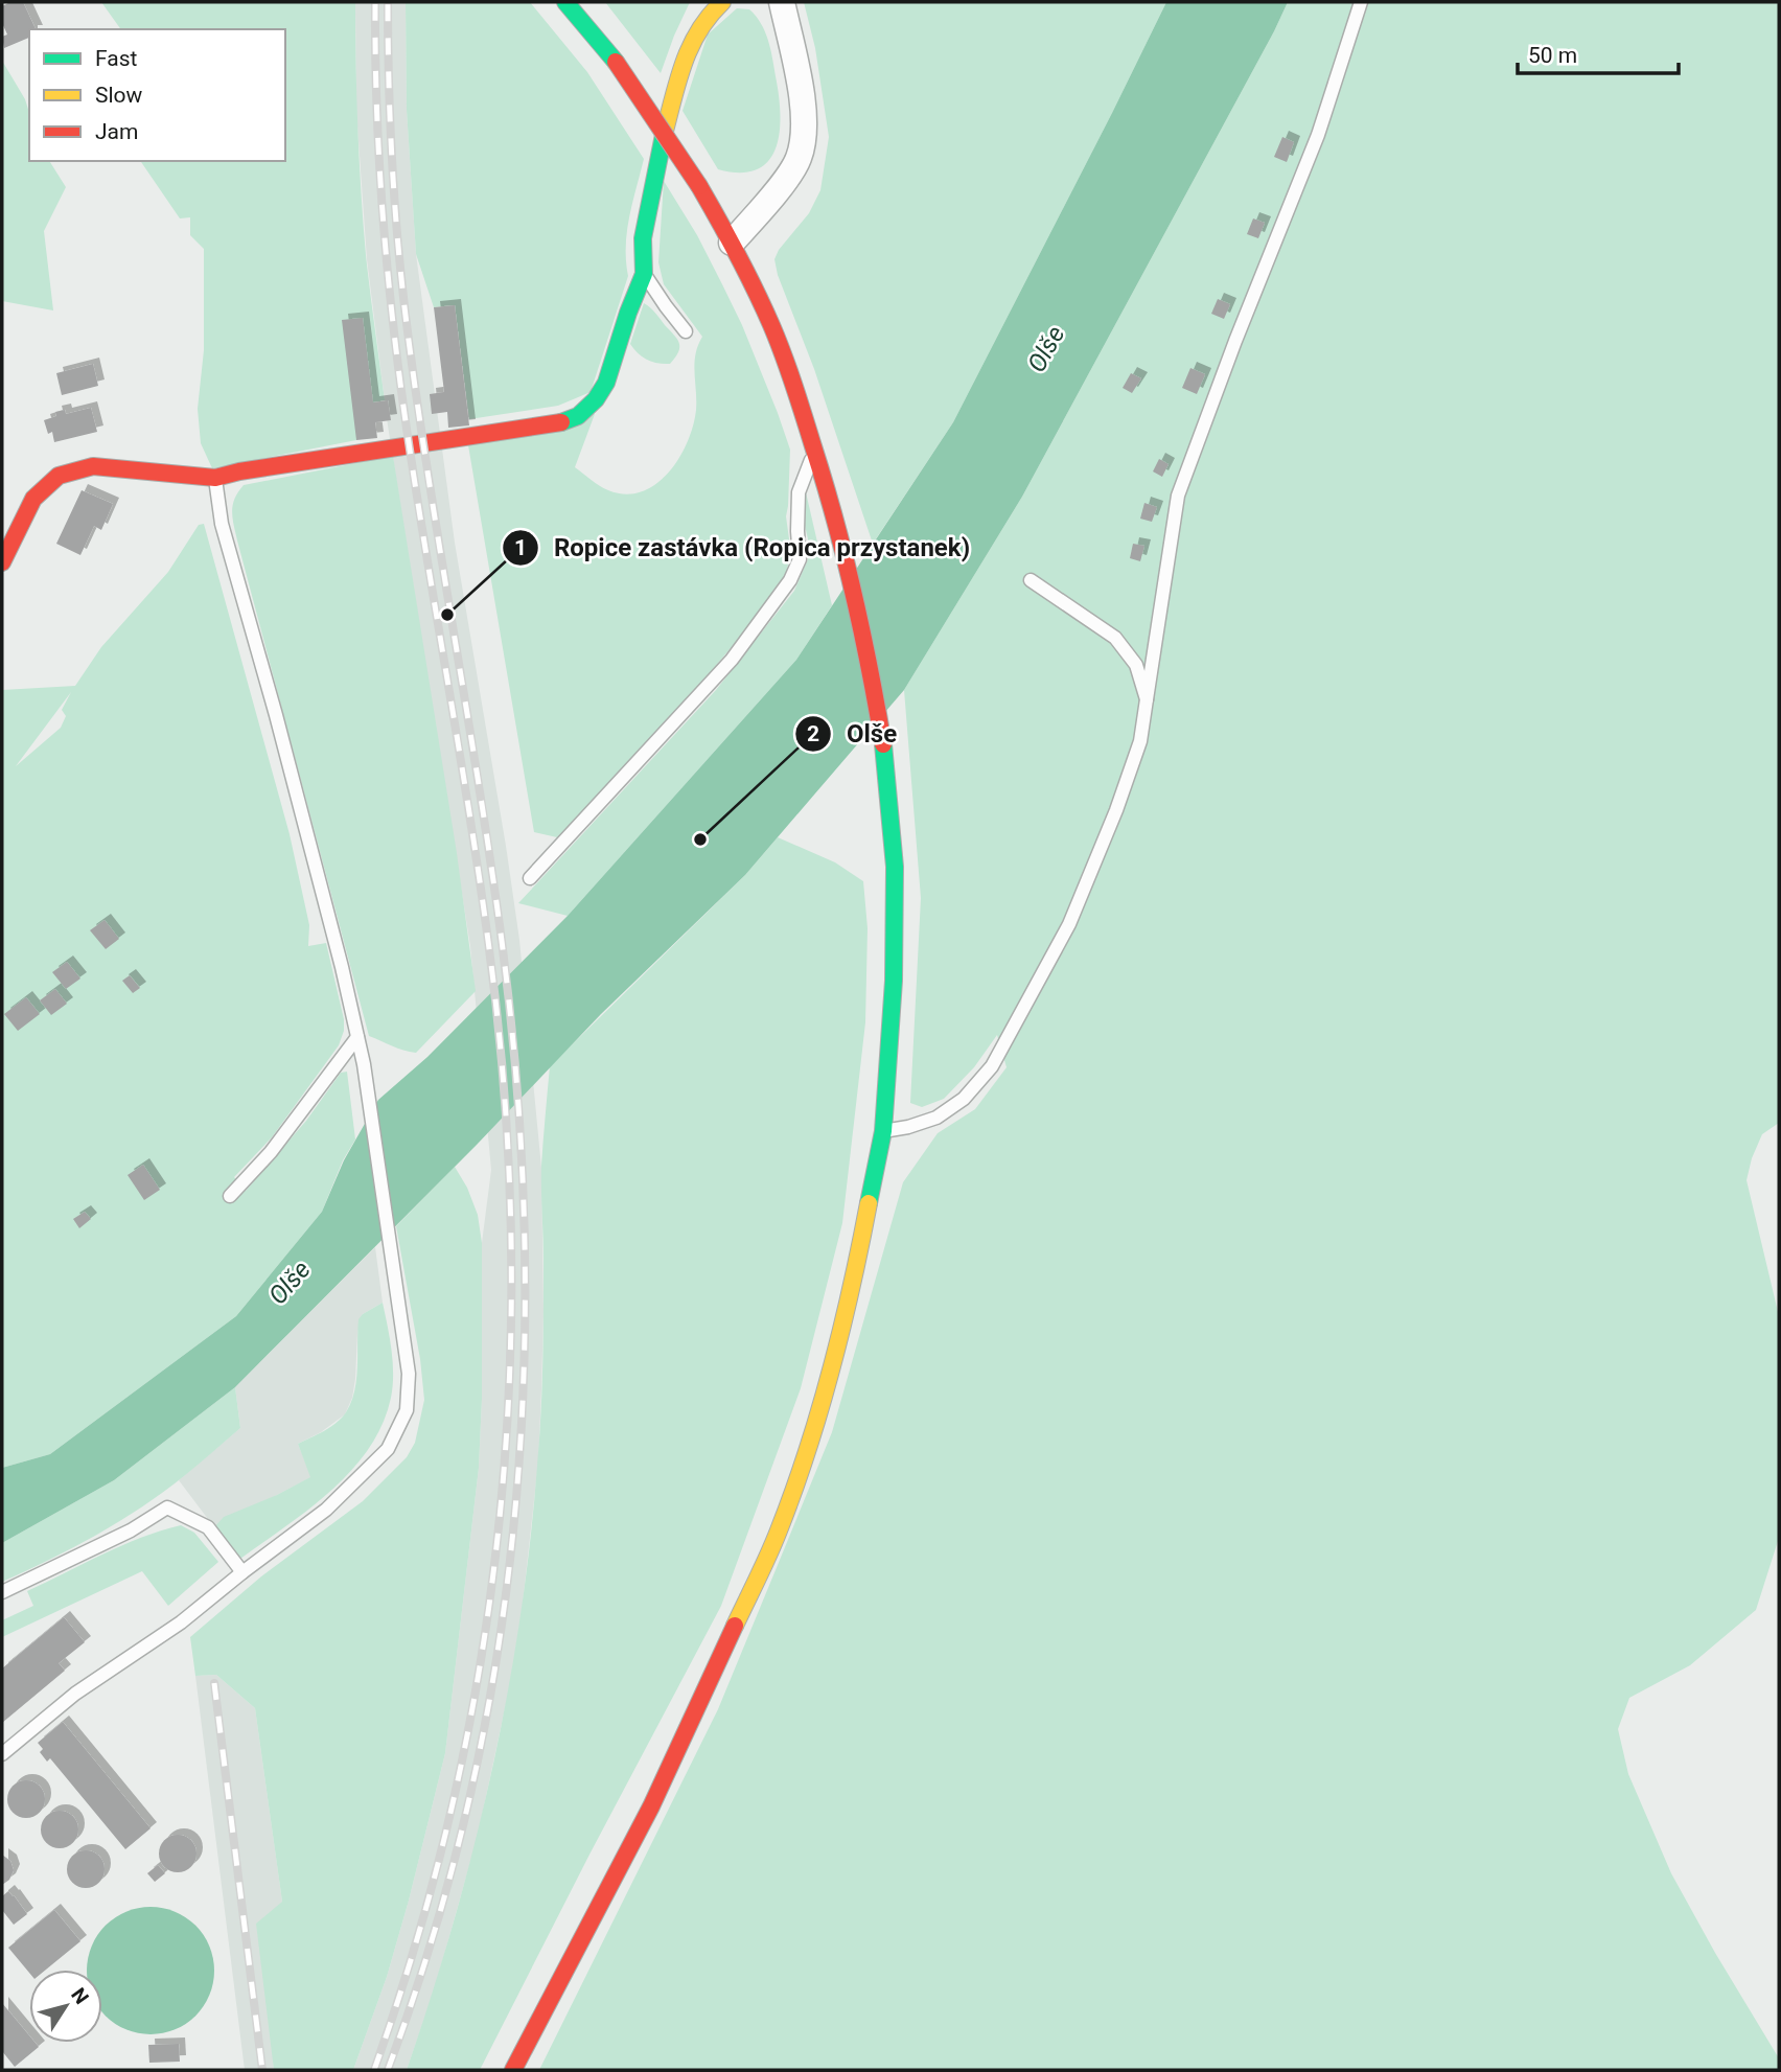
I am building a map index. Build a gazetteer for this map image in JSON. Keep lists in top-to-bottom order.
{
  "water": ["Olše"],
  "places": ["Ropice zastávka (Ropica przystanek)", "Olše"],
  "legend": ["Fast", "Slow", "Jam"],
  "scale_bar": "50 m",
  "north": "top right"
}
